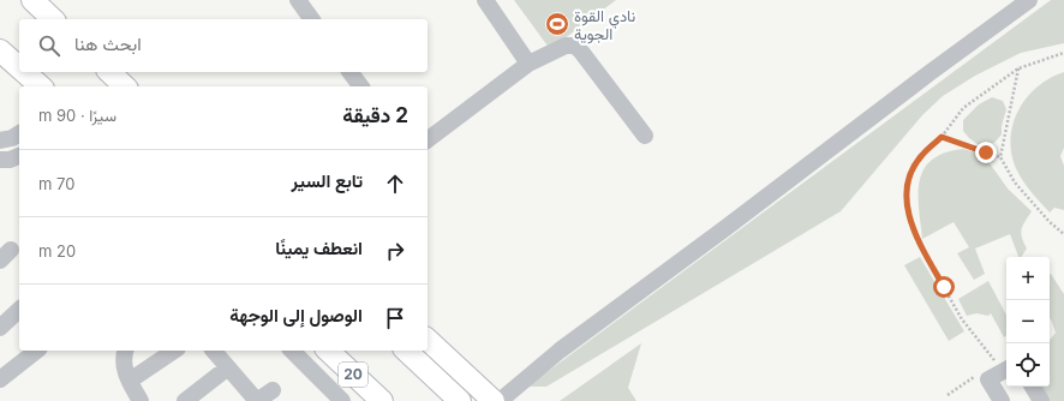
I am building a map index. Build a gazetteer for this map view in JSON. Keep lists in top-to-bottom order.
{
  "streets": {
    "main road": ["20"]
  },
  "places": {
    "sports": ["نادي القوة الجوية"]
  },
  "page": {
    "search": "ابحث هنا",
    "heading": ["2 دقيقة", "سيرًا · 90 m"],
    "list": [
      ["تابع السير", "70 m"],
      ["انعطف يمينًا", "20 m"],
      "الوصول إلى الوجهة"
    ],
    "map_buttons": ["+", "−"]
  }
}
